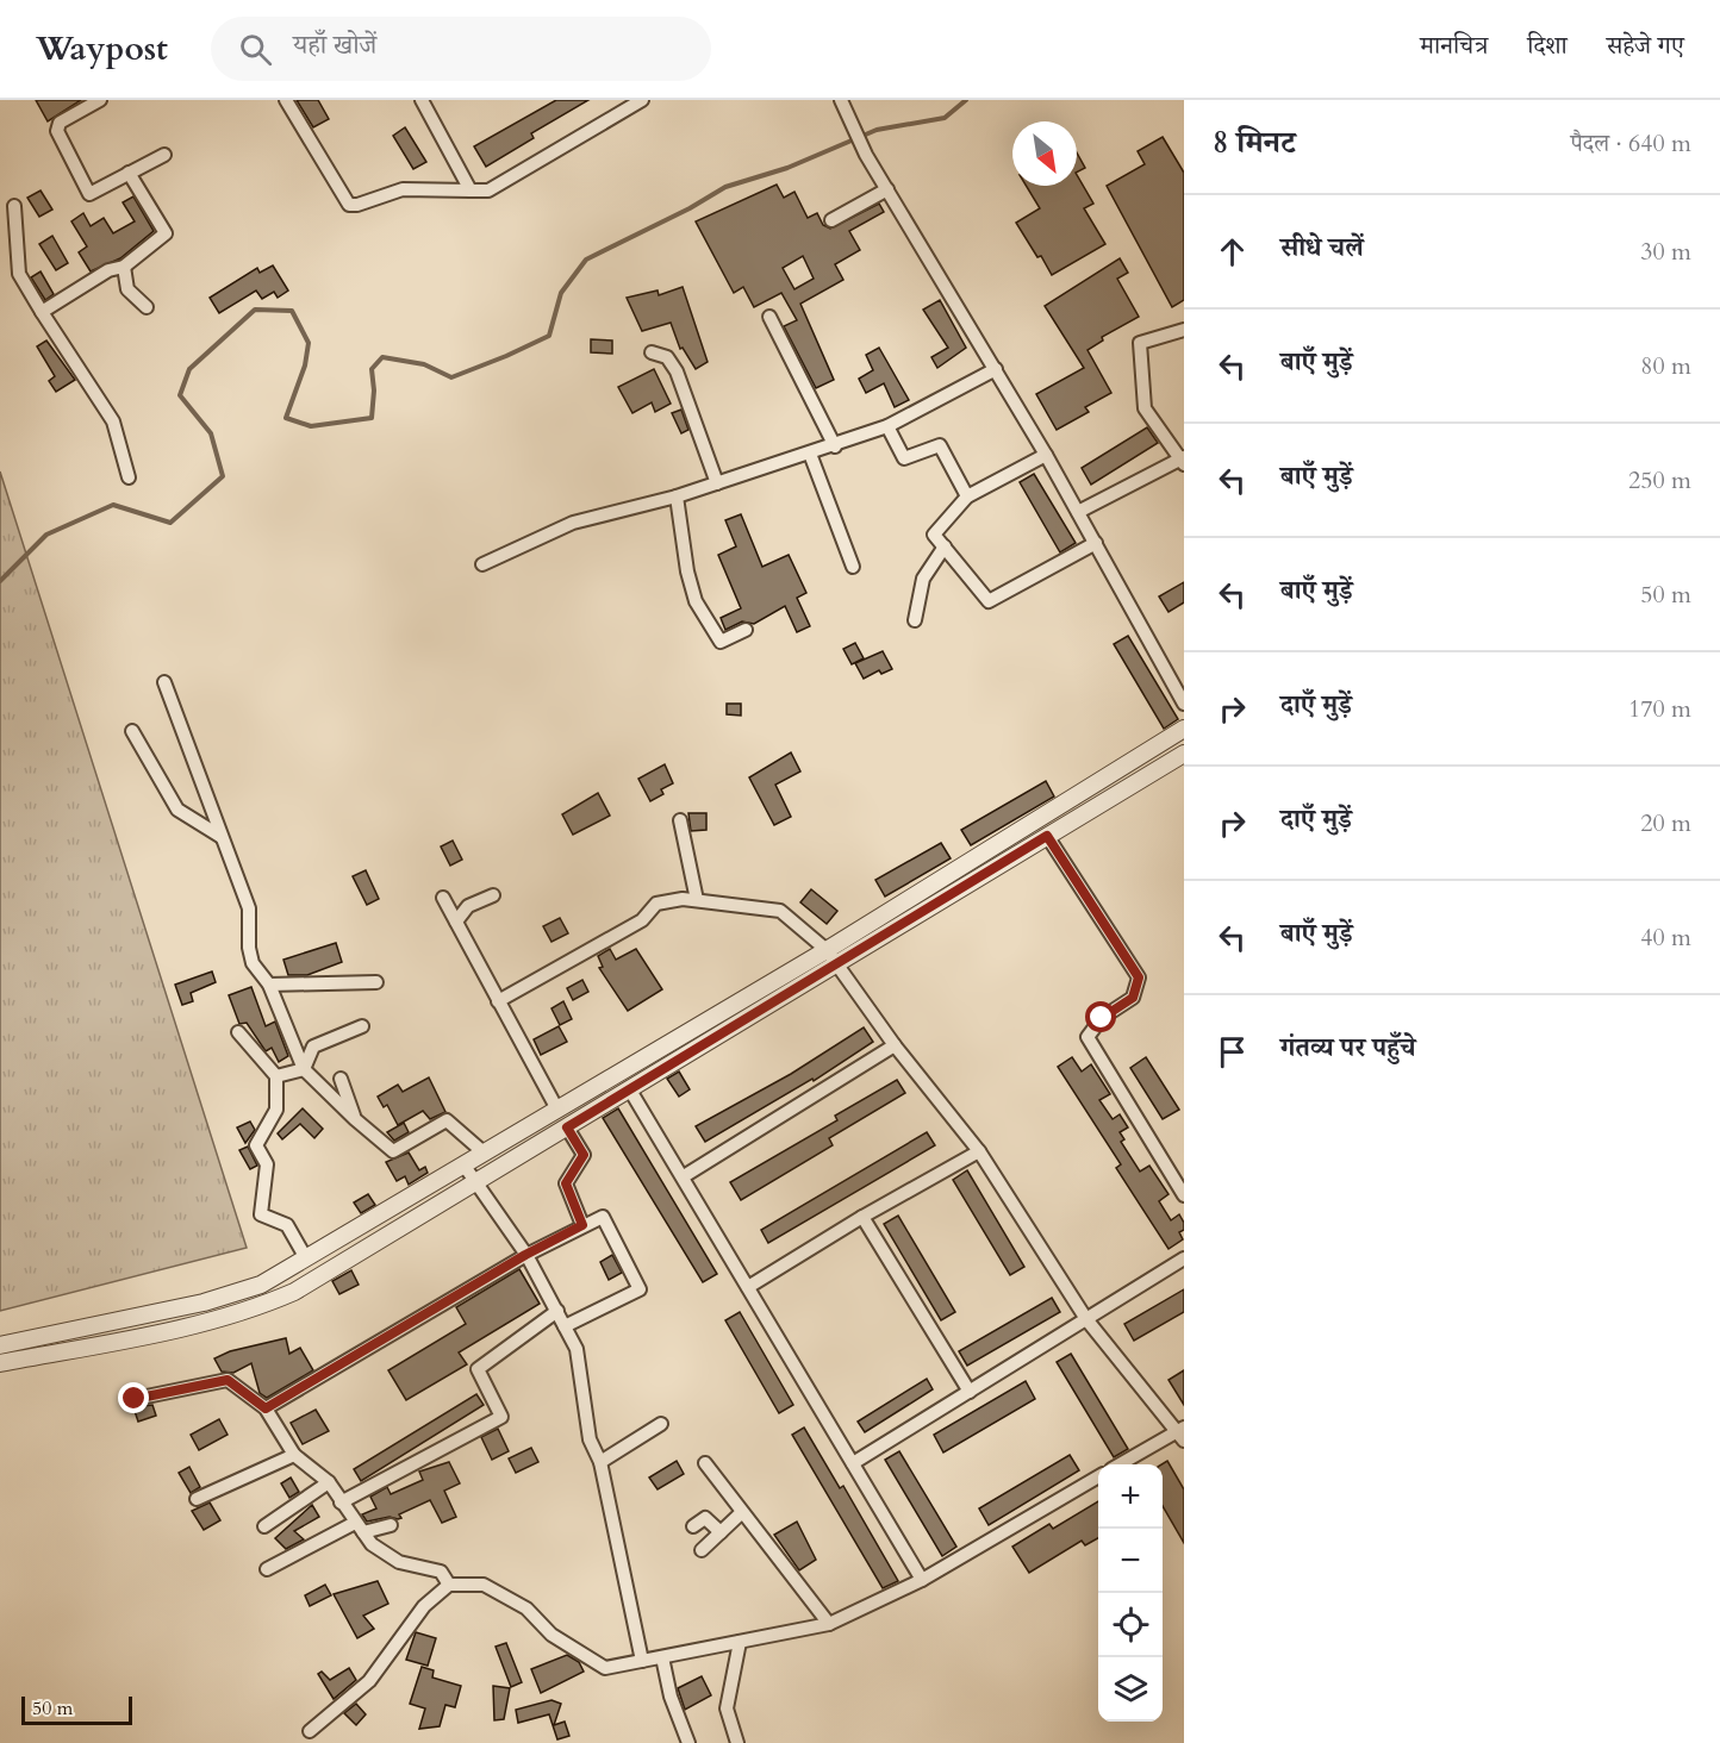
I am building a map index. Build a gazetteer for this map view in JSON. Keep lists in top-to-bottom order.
{
  "scale_bar": "50 m",
  "north": "bottom right",
  "page": {
    "header": "Waypost",
    "search": "यहाँ खोजें",
    "nav": ["मानचित्र", "दिशा", "सहेजे गए"],
    "heading": ["8 मिनट", "पैदल · 640 m"],
    "list": [
      ["सीधे चलें", "30 m"],
      ["बाएँ मुड़ें", "80 m"],
      ["बाएँ मुड़ें", "250 m"],
      ["बाएँ मुड़ें", "50 m"],
      ["दाएँ मुड़ें", "170 m"],
      ["दाएँ मुड़ें", "20 m"],
      ["बाएँ मुड़ें", "40 m"],
      "गंतव्य पर पहुँचे"
    ],
    "map_buttons": ["+", "−"],
    "scale": "50 m"
  }
}
